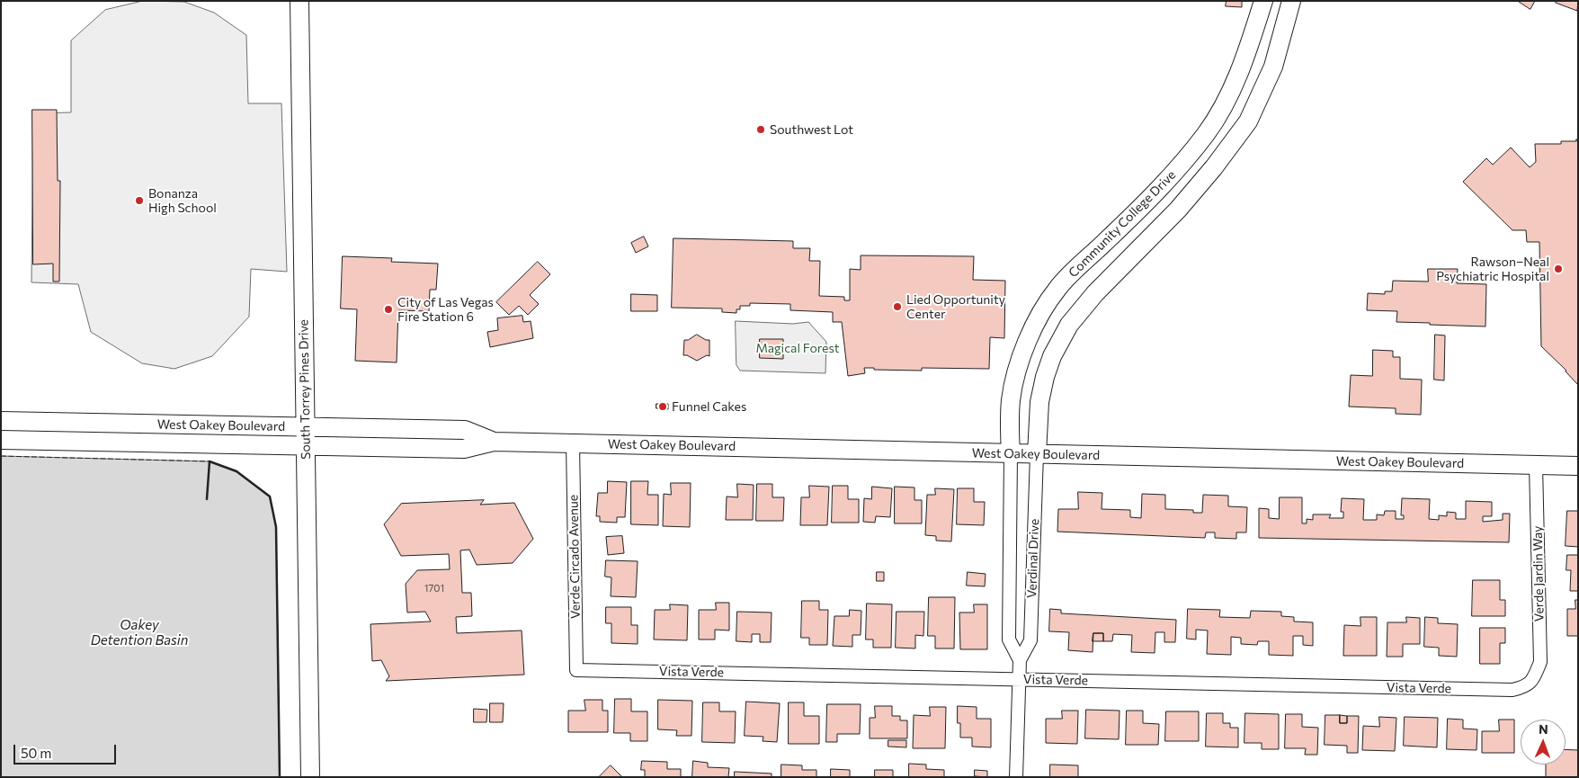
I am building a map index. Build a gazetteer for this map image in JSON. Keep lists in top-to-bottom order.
{
  "streets": {
    "main road": ["Community College Drive", "South Torrey Pines Drive", "West Oakey Boulevard"],
    "street": [
      "Verde Circado Avenue",
      "Verdinal Drive",
      "Verde Jardin Way",
      "Vista Verde"
    ]
  },
  "crossings": [
    ["Community College Drive", "West Oakey Boulevard"],
    ["Community College Drive", "Verdinal Drive"],
    ["South Torrey Pines Drive", "West Oakey Boulevard"],
    ["West Oakey Boulevard", "Verde Circado Avenue"],
    ["West Oakey Boulevard", "Verdinal Drive"],
    ["West Oakey Boulevard", "Verde Jardin Way"],
    ["Verde Circado Avenue", "Vista Verde"],
    ["Verdinal Drive", "Vista Verde"],
    ["Verde Jardin Way", "Vista Verde"]
  ],
  "water": ["Oakey Detention Basin"],
  "parks": ["Magical Forest"],
  "places": [
    "Southwest Lot",
    "Bonanza High School",
    "Rawson–Neal Psychiatric Hospital",
    "Lied Opportunity Center",
    "City of Las Vegas Fire Station 6",
    "Funnel Cakes"
  ],
  "house_numbers": ["1701"],
  "scale_bar": "50 m",
  "north": "top"
}
